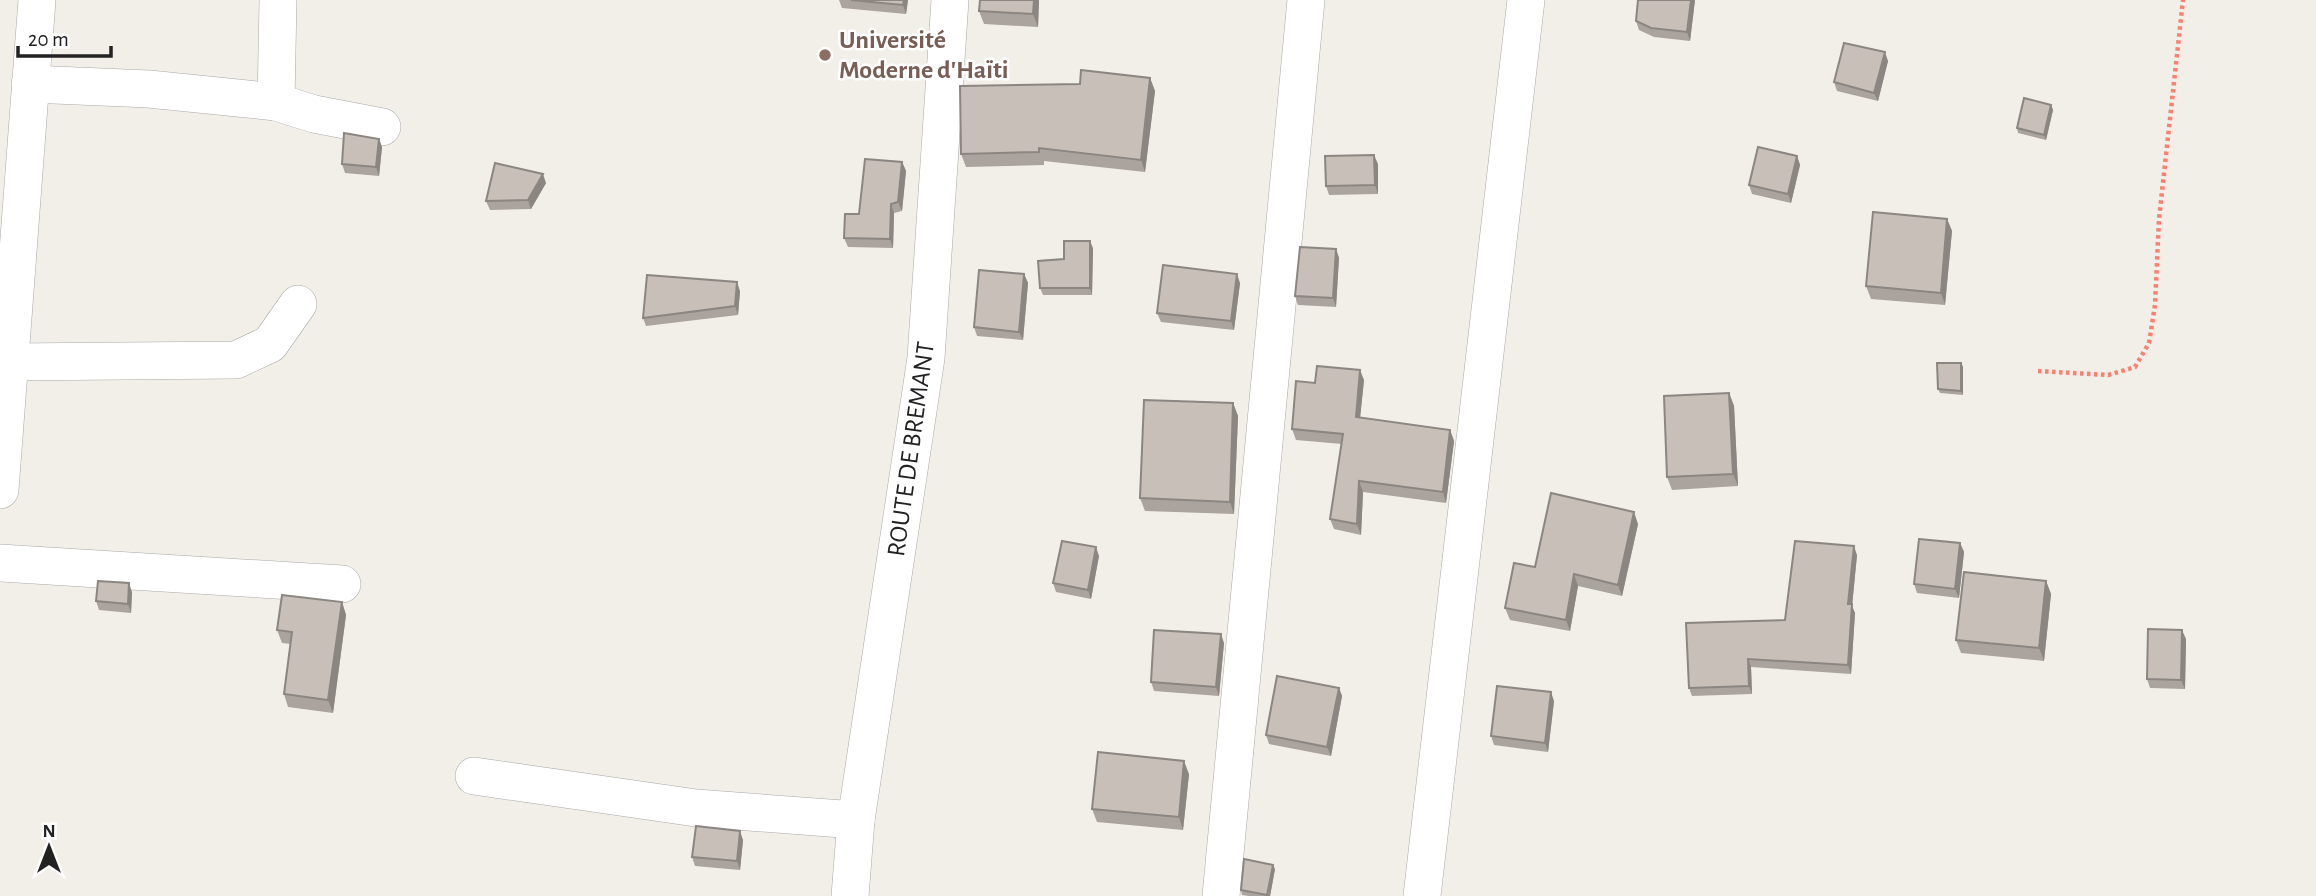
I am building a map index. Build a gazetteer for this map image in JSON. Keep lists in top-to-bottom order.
{
  "streets": {
    "street": ["ROUTE DE BREMANT"]
  },
  "places": ["Université Moderne d'Haïti"],
  "scale_bar": "20 m",
  "north": "top"
}
